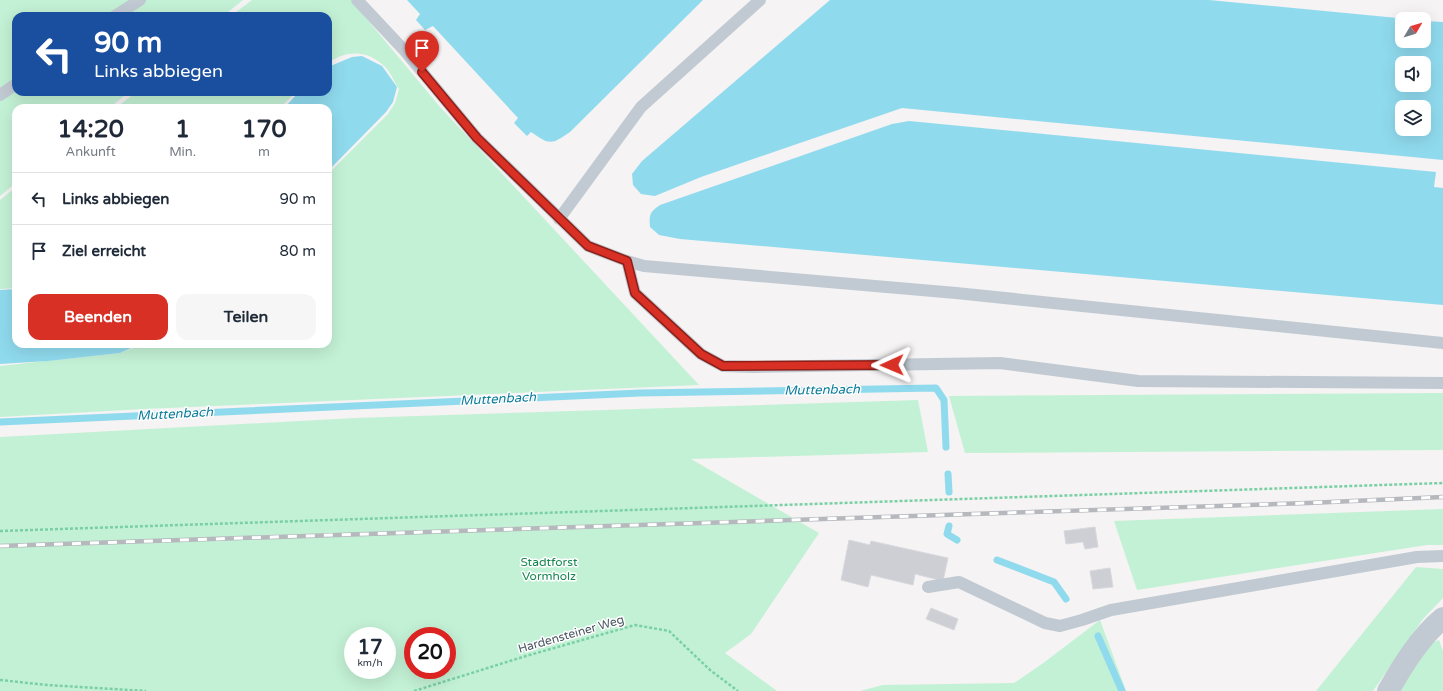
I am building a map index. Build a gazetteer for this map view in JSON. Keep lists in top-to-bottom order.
{
  "streets": {
    "path": ["Hardensteiner Weg"]
  },
  "water": ["Muttenbach"],
  "parks": ["Stadtforst Vormholz"],
  "north": "top right",
  "page": {
    "turn": ["90 m", "Links abbiegen"],
    "eta": [
      "14:20",
      "Ankunft",
      "1",
      "Min.",
      "170",
      "m"
    ],
    "list": [
      {
        "name": "Links abbiegen",
        "value": "90 m"
      },
      {
        "name": "Ziel erreicht",
        "value": "80 m"
      }
    ],
    "buttons": ["Beenden", "Teilen"],
    "speed": "17 km/h",
    "limit": "20"
  }
}
